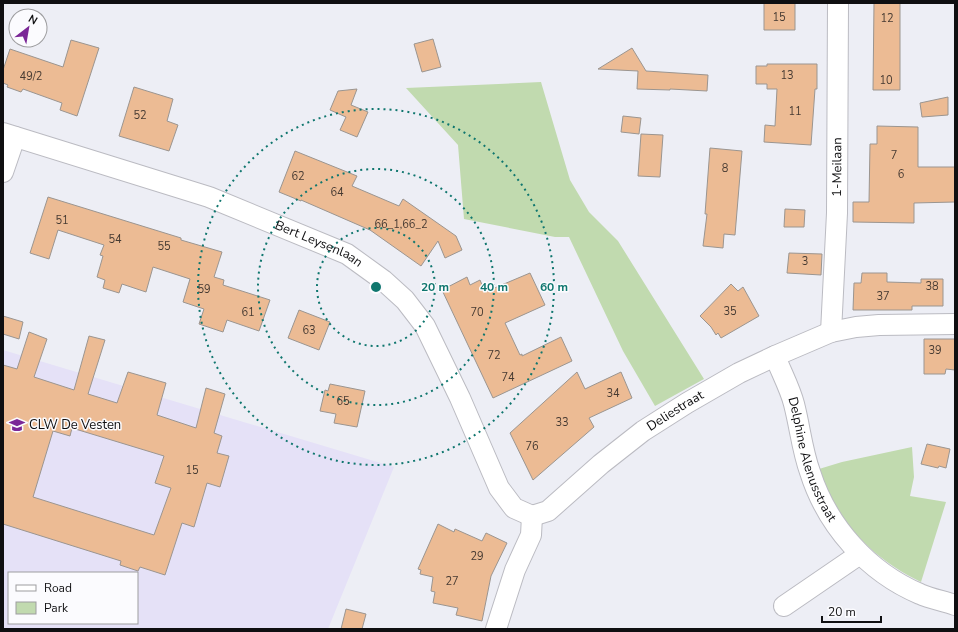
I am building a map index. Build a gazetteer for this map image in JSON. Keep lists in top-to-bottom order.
{
  "streets": {
    "street": [
      "1-Meilaan",
      "Bert Leysenlaan",
      "Deliestraat",
      "Delphine Alenusstraat"
    ]
  },
  "crossings": [
    ["1-Meilaan", "Deliestraat"],
    ["Bert Leysenlaan", "Deliestraat"],
    ["Deliestraat", "Delphine Alenusstraat"]
  ],
  "places": {
    "school or university": ["CLW De Vesten"]
  },
  "house_numbers": [
    "15",
    "12",
    "13",
    "49/2",
    "10",
    "11",
    "52",
    "7",
    "8",
    "6",
    "62",
    "64",
    "51",
    "66_1,66_2",
    "54",
    "55",
    "3",
    "38",
    "59",
    "37",
    "35",
    "61",
    "70",
    "63",
    "39",
    "72",
    "74",
    "34",
    "65",
    "33",
    "76",
    "15",
    "29",
    "27"
  ],
  "legend": ["Road", "Park"],
  "scale_bar": "20 m",
  "north": "top right",
  "rings": ["20 m", "40 m", "60 m"]
}
